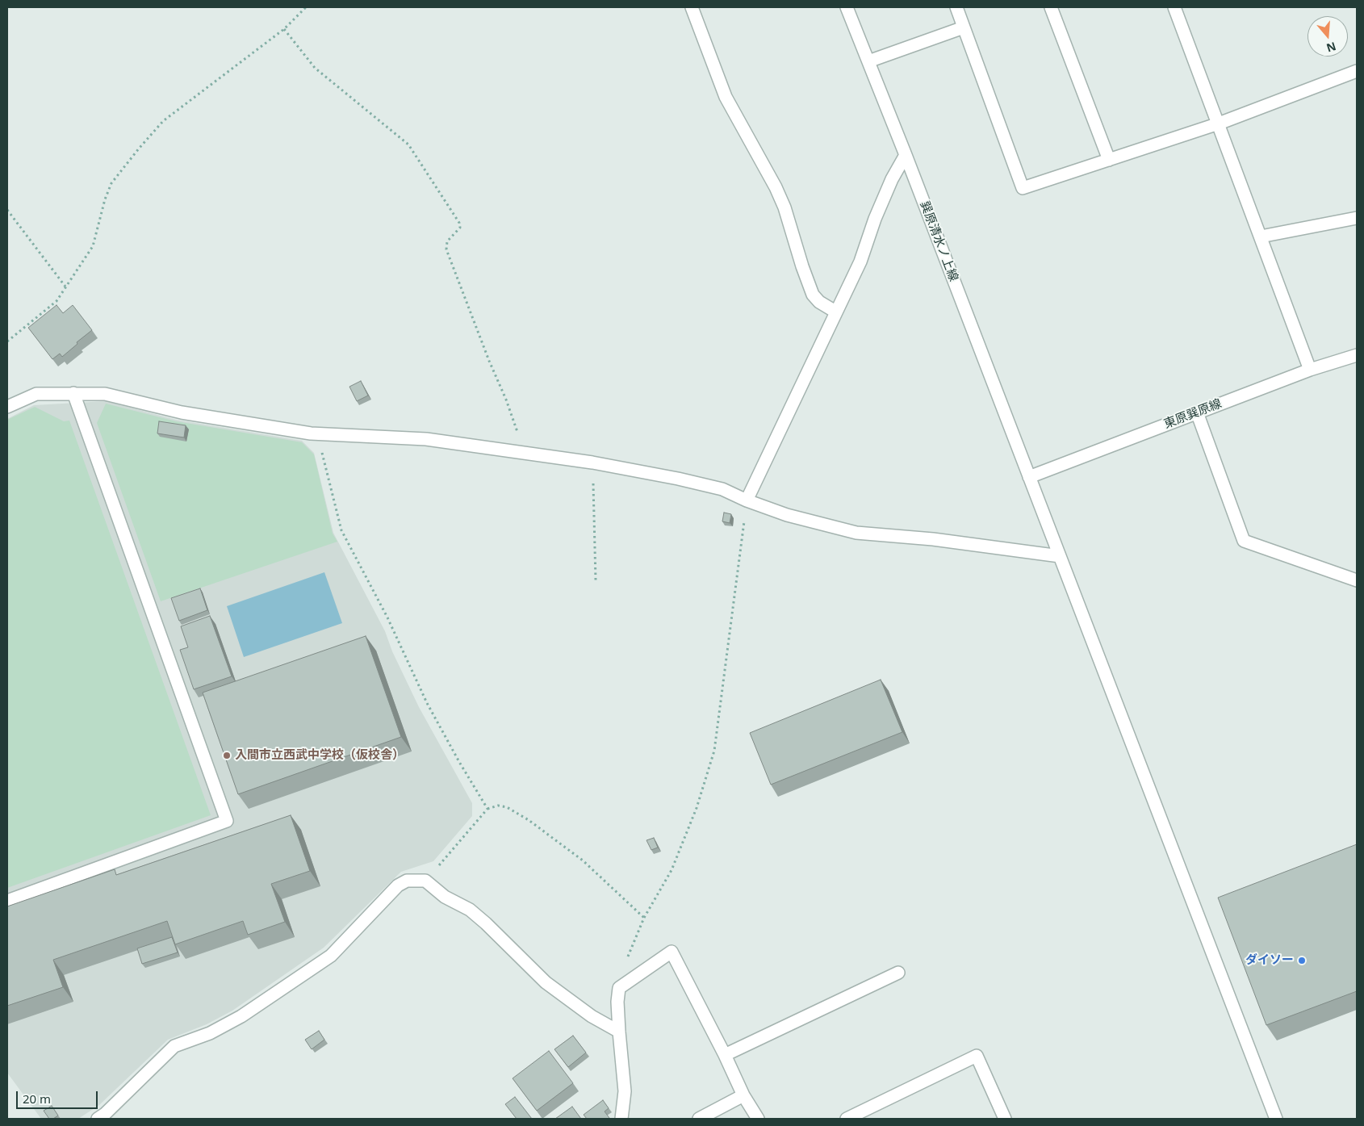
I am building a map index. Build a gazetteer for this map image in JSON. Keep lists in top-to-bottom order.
{
  "streets": {
    "street": ["巽原清水ノ上線", "東原巽原線"]
  },
  "crossings": [
    ["巽原清水ノ上線", "東原巽原線"]
  ],
  "places": ["入間市立西武中学校（仮校舎）", "ダイソー"],
  "scale_bar": "20 m",
  "north": "bottom"
}
